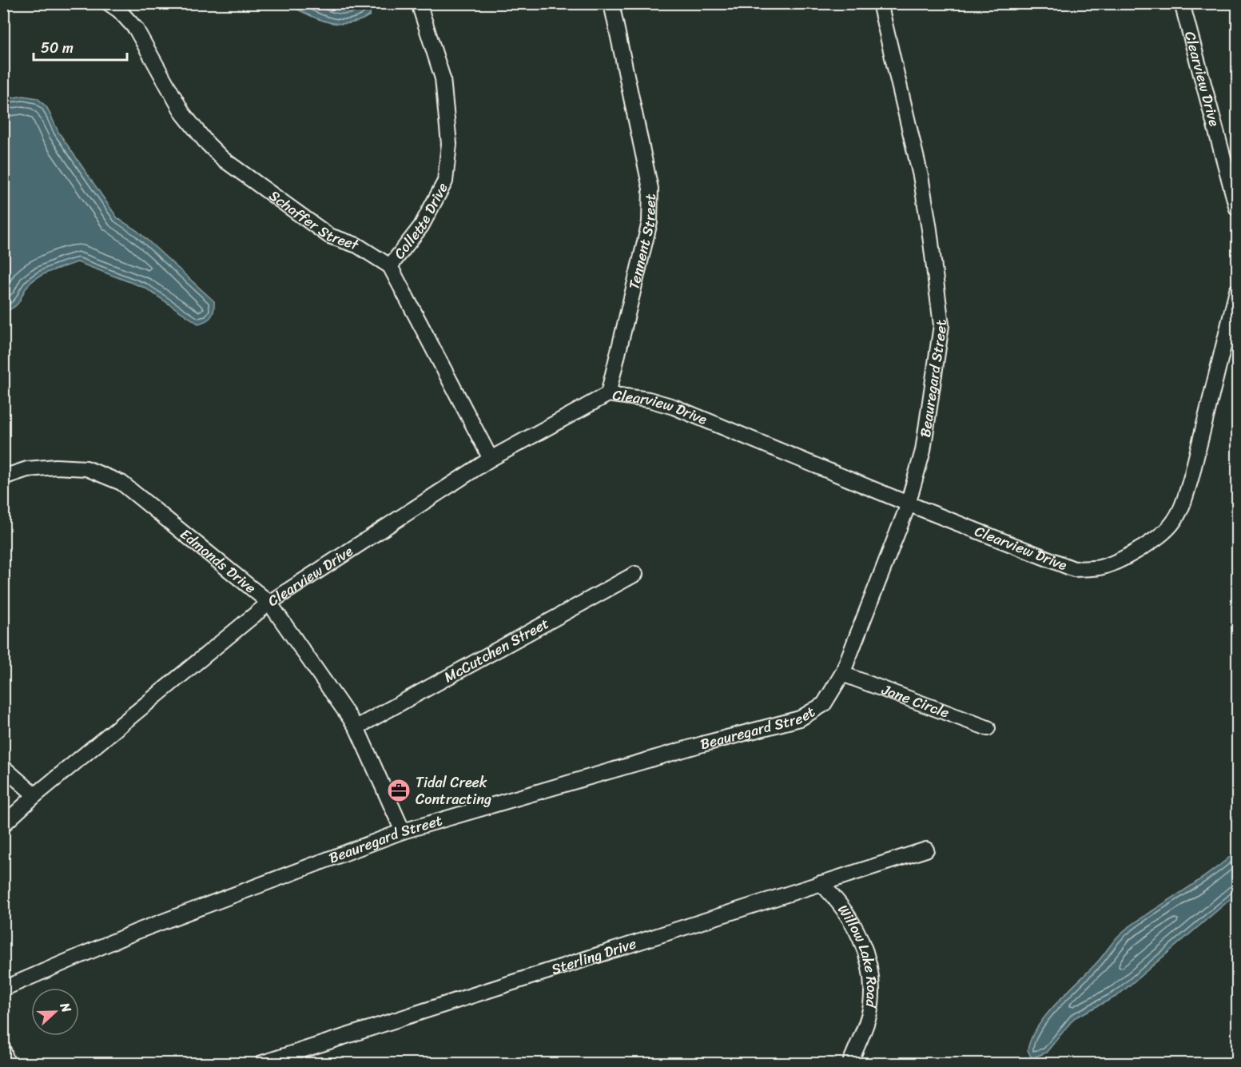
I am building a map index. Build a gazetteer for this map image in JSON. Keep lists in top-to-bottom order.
{
  "streets": {
    "street": [
      "Clearview Drive",
      "Schaffer Street",
      "Collette Drive",
      "Tennent Street",
      "Beauregard Street",
      "Edmonds Drive",
      "McCutchen Street",
      "Jane Circle",
      "Sterling Drive",
      "Willow Lake Road"
    ]
  },
  "crossings": [
    ["Clearview Drive", "Tennent Street"],
    ["Clearview Drive", "Beauregard Street"],
    ["Clearview Drive", "Edmonds Drive"],
    ["Schaffer Street", "Collette Drive"],
    ["Beauregard Street", "Edmonds Drive"],
    ["Beauregard Street", "Jane Circle"],
    ["Edmonds Drive", "McCutchen Street"],
    ["Sterling Drive", "Willow Lake Road"]
  ],
  "places": {
    "office": ["Tidal Creek Contracting"]
  },
  "scale_bar": "50 m",
  "north": "right"
}
